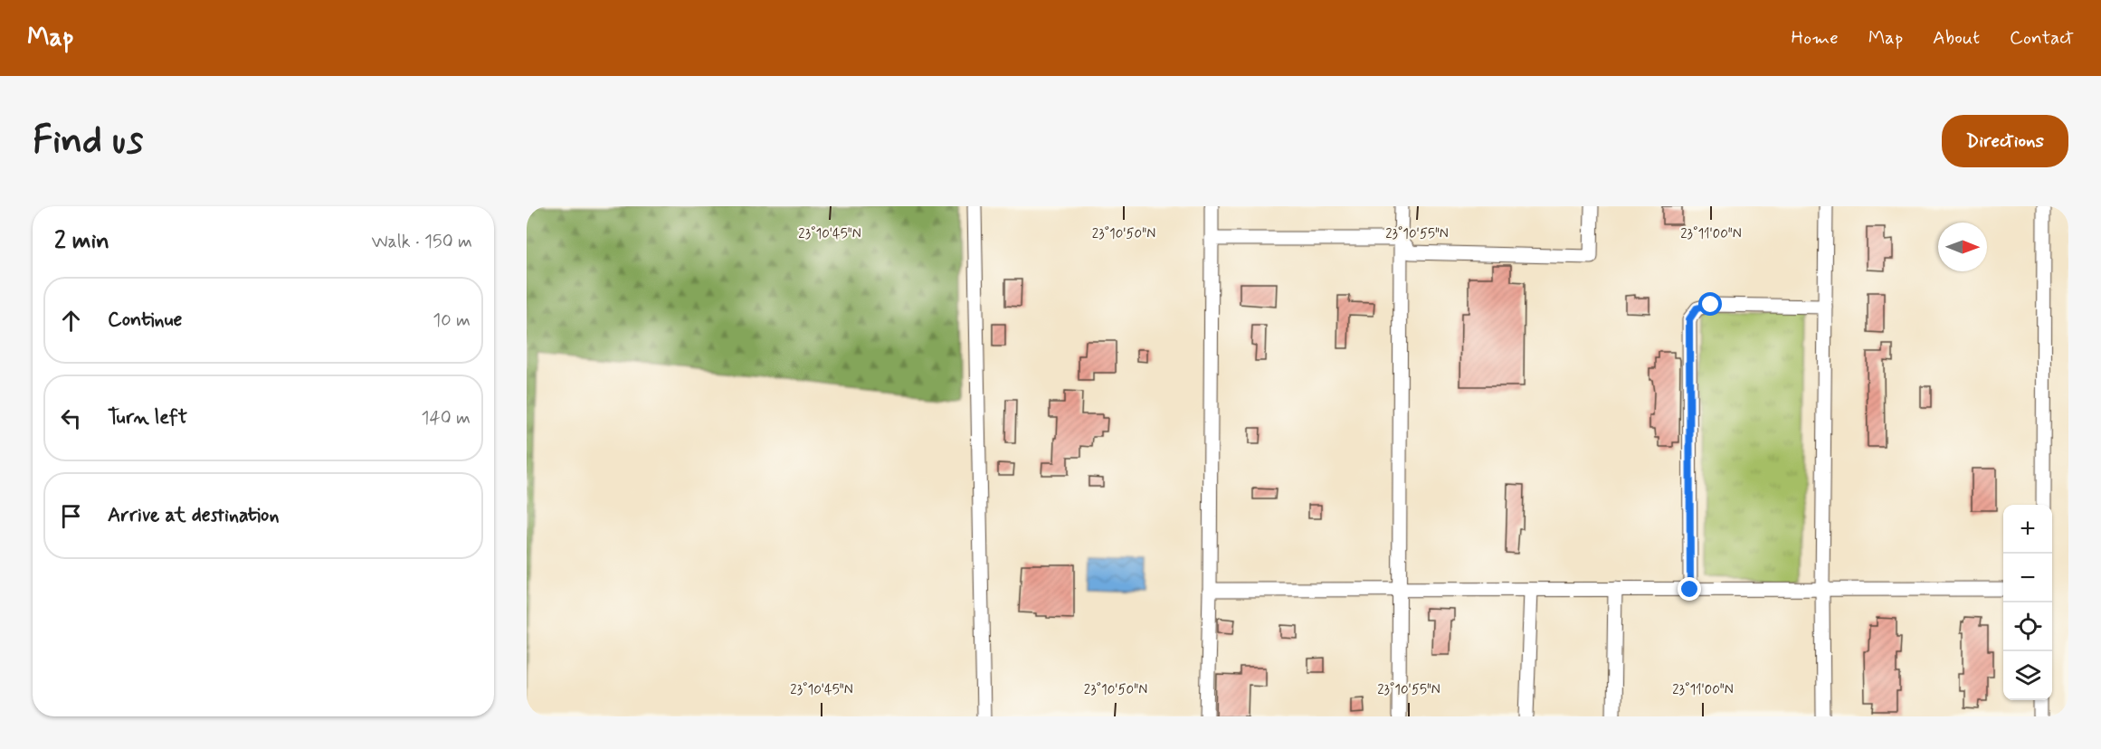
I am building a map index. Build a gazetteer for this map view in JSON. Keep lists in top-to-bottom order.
{
  "north": "right",
  "page": {
    "header": "Map",
    "nav": [
      "Home",
      "Map",
      "About",
      "Contact"
    ],
    "buttons": "Directions",
    "title": "Find us",
    "heading": ["2 min", "Walk · 150 m"],
    "list": [
      ["Continue", "10 m"],
      ["Turn left", "140 m"],
      "Arrive at destination"
    ],
    "map_buttons": ["+", "−"]
  },
  "coordinates": [
    "23°10'45\"N",
    "23°10'50\"N",
    "23°10'55\"N",
    "23°11'00\"N"
  ]
}
